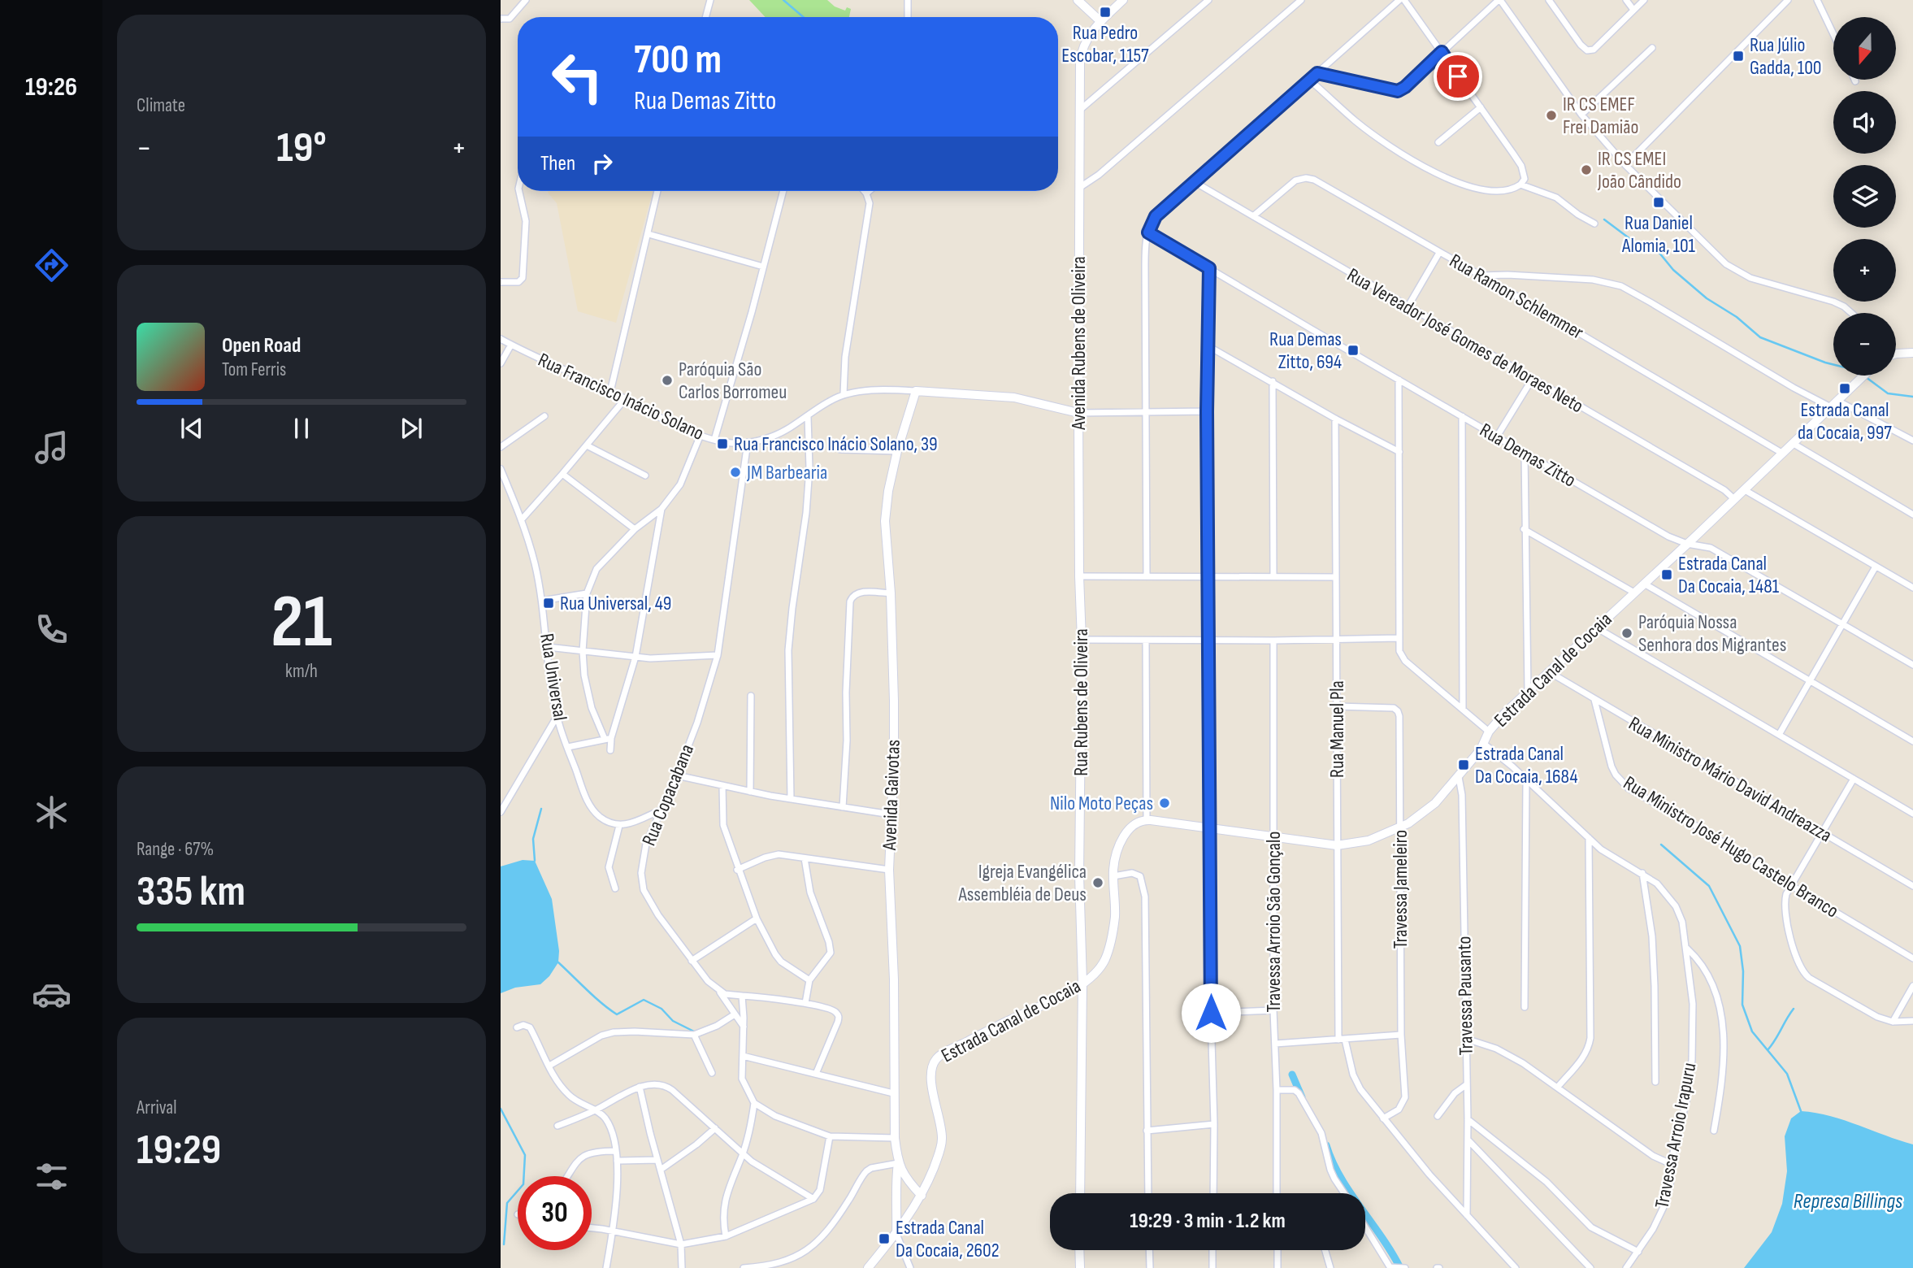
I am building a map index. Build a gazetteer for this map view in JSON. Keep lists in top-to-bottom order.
{
  "streets": {
    "main road": [
      "Avenida Rubens de Oliveira",
      "Rua Francisco Inácio Solano",
      "Estrada Canal de Cocaia",
      "Rua Rubens de Oliveira",
      "Avenida Gaivotas"
    ],
    "street": [
      "Rua Ramon Schlemmer",
      "Rua Vereador José Gomes de Moraes Neto",
      "Rua Demas Zitto",
      "Rua Universal",
      "Rua Manuel Pla",
      "Rua Ministro Mário David Andreazza",
      "Rua Copacabana",
      "Rua Ministro José Hugo Castelo Branco",
      "Travessa Jameleiro",
      "Travessa Arroio São Gonçalo",
      "Travessa Pausanto",
      "Travessa Arroio Irapuru"
    ]
  },
  "crossings": [
    ["Rua Ramon Schlemmer", "Rua Vereador José Gomes de Moraes Neto"],
    ["Rua Ramon Schlemmer", "Estrada Canal de Cocaia"],
    ["Rua Vereador José Gomes de Moraes Neto", "Estrada Canal de Cocaia"],
    ["Avenida Rubens de Oliveira", "Rua Francisco Inácio Solano"],
    ["Avenida Rubens de Oliveira", "Rua Rubens de Oliveira"],
    ["Rua Francisco Inácio Solano", "Rua Copacabana"],
    ["Rua Francisco Inácio Solano", "Avenida Gaivotas"],
    ["Rua Demas Zitto", "Estrada Canal de Cocaia"],
    ["Estrada Canal de Cocaia", "Rua Rubens de Oliveira"],
    ["Estrada Canal de Cocaia", "Rua Manuel Pla"],
    ["Estrada Canal de Cocaia", "Rua Ministro Mário David Andreazza"],
    ["Estrada Canal de Cocaia", "Avenida Gaivotas"],
    ["Estrada Canal de Cocaia", "Travessa Jameleiro"],
    ["Estrada Canal de Cocaia", "Travessa Arroio São Gonçalo"],
    ["Estrada Canal de Cocaia", "Travessa Pausanto"],
    ["Estrada Canal de Cocaia", "Travessa Arroio Irapuru"],
    ["Rua Manuel Pla", "Travessa Jameleiro"],
    ["Rua Manuel Pla", "Travessa Pausanto"],
    ["Rua Ministro Mário David Andreazza", "Rua Ministro José Hugo Castelo Branco"]
  ],
  "water": ["Represa Billings"],
  "places": {
    "transit": [
      "Rua Pedro Escobar, 1157",
      "Rua Júlio Gadda, 100",
      "Rua Daniel Alomia, 101",
      "Rua Demas Zitto, 694",
      "Estrada Canal da Cocaia, 997",
      "Rua Francisco Inácio Solano, 39",
      "Estrada Canal Da Cocaia, 1481",
      "Rua Universal, 49",
      "Estrada Canal Da Cocaia, 1684",
      "Estrada Canal Da Cocaia, 2602"
    ],
    "other": [
      "IR CS EMEF Frei Damião",
      "IR CS EMEI João Cândido",
      "Paróquia São Carlos Borromeu",
      "JM Barbearia",
      "Paróquia Nossa Senhora dos Migrantes",
      "Nilo Moto Peças",
      "Igreja Evangélica Assembléia de Deus"
    ]
  },
  "north": "bottom",
  "page": {
    "tabs": "19:26",
    "tile": [
      "Climate",
      ["21", "km/h"],
      ["Range · 67%", "335 km"],
      ["Arrival", "19:29"]
    ],
    "map_buttons": ["+", "−"],
    "turn": ["700 m", "Rua Demas Zitto"],
    "heat": ["−", "19°", "+"],
    "then": "Then",
    "song": ["Open Road", "Tom Ferris"],
    "limit": "30",
    "trip": "19:29 · 3 min · 1.2 km"
  }
}
